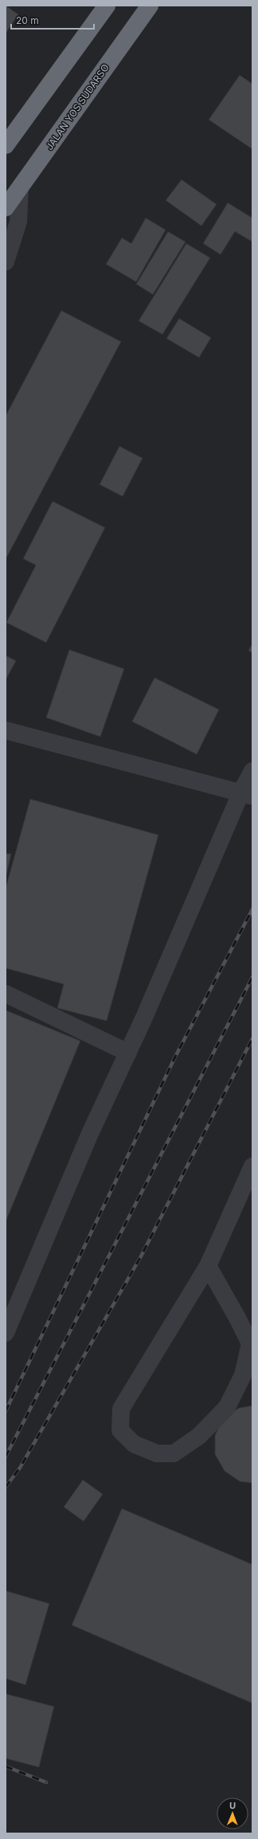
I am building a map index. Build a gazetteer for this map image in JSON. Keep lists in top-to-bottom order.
{
  "streets": {
    "highway": ["JALAN YOS SUDARSO"]
  },
  "scale_bar": "20 m",
  "north": "top"
}
